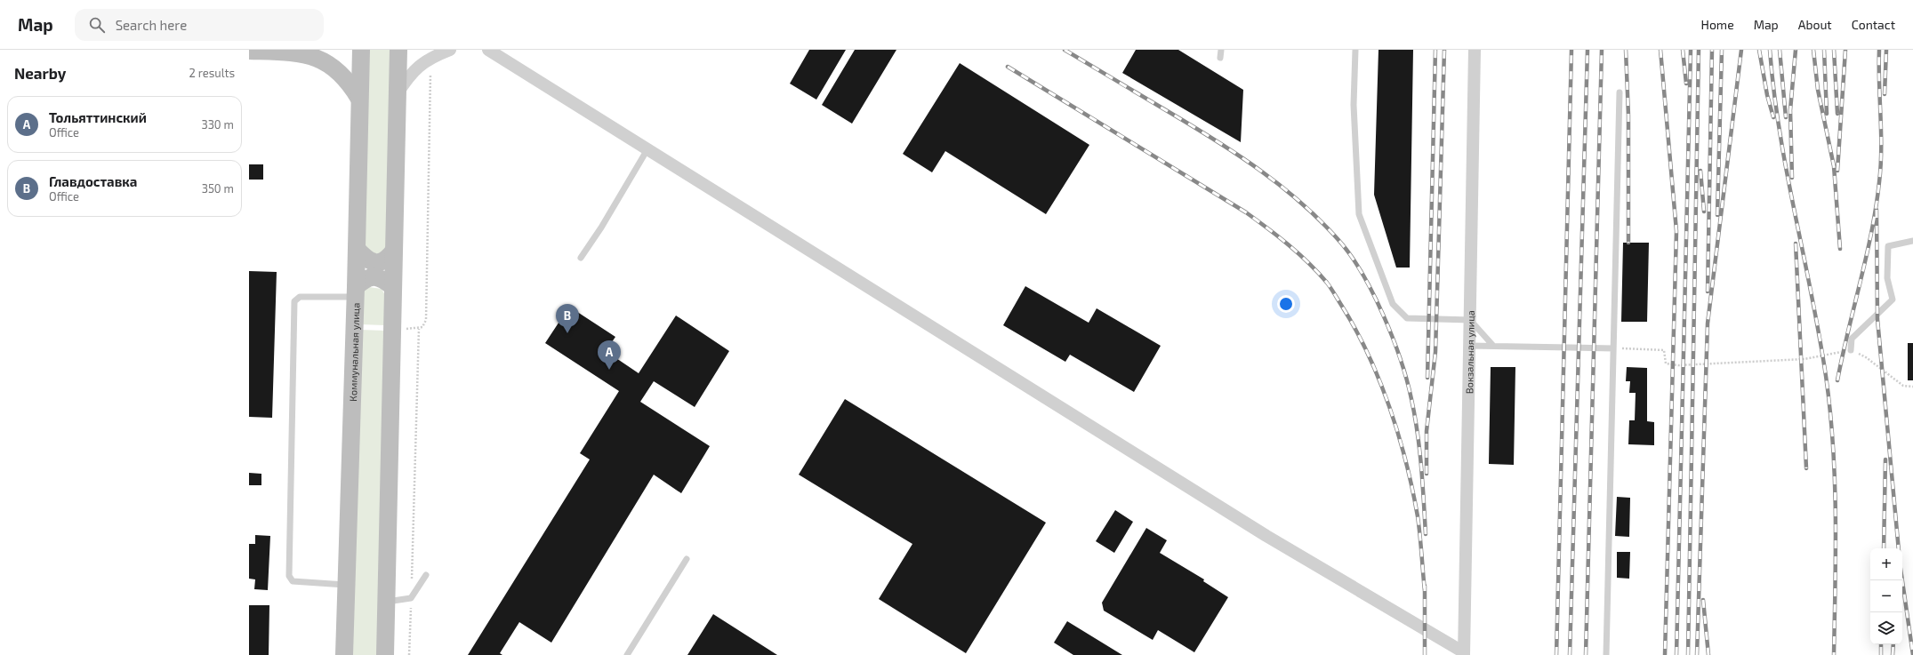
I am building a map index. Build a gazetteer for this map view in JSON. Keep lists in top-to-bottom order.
{
  "streets": {
    "main road": ["Коммунальная улица"],
    "street": ["Вокзальная улица"]
  },
  "page": {
    "header": "Map",
    "search": "Search here",
    "nav": [
      "Home",
      "Map",
      "About",
      "Contact"
    ],
    "heading": ["Nearby", "2 results"],
    "list": [
      {
        "mark": "A",
        "name": "Тольяттинский",
        "note": "Office",
        "value": "330 m"
      },
      {
        "mark": "B",
        "name": "Главдоставка",
        "note": "Office",
        "value": "350 m"
      }
    ],
    "pins": ["B", "A"],
    "map_buttons": ["+", "−"]
  }
}
